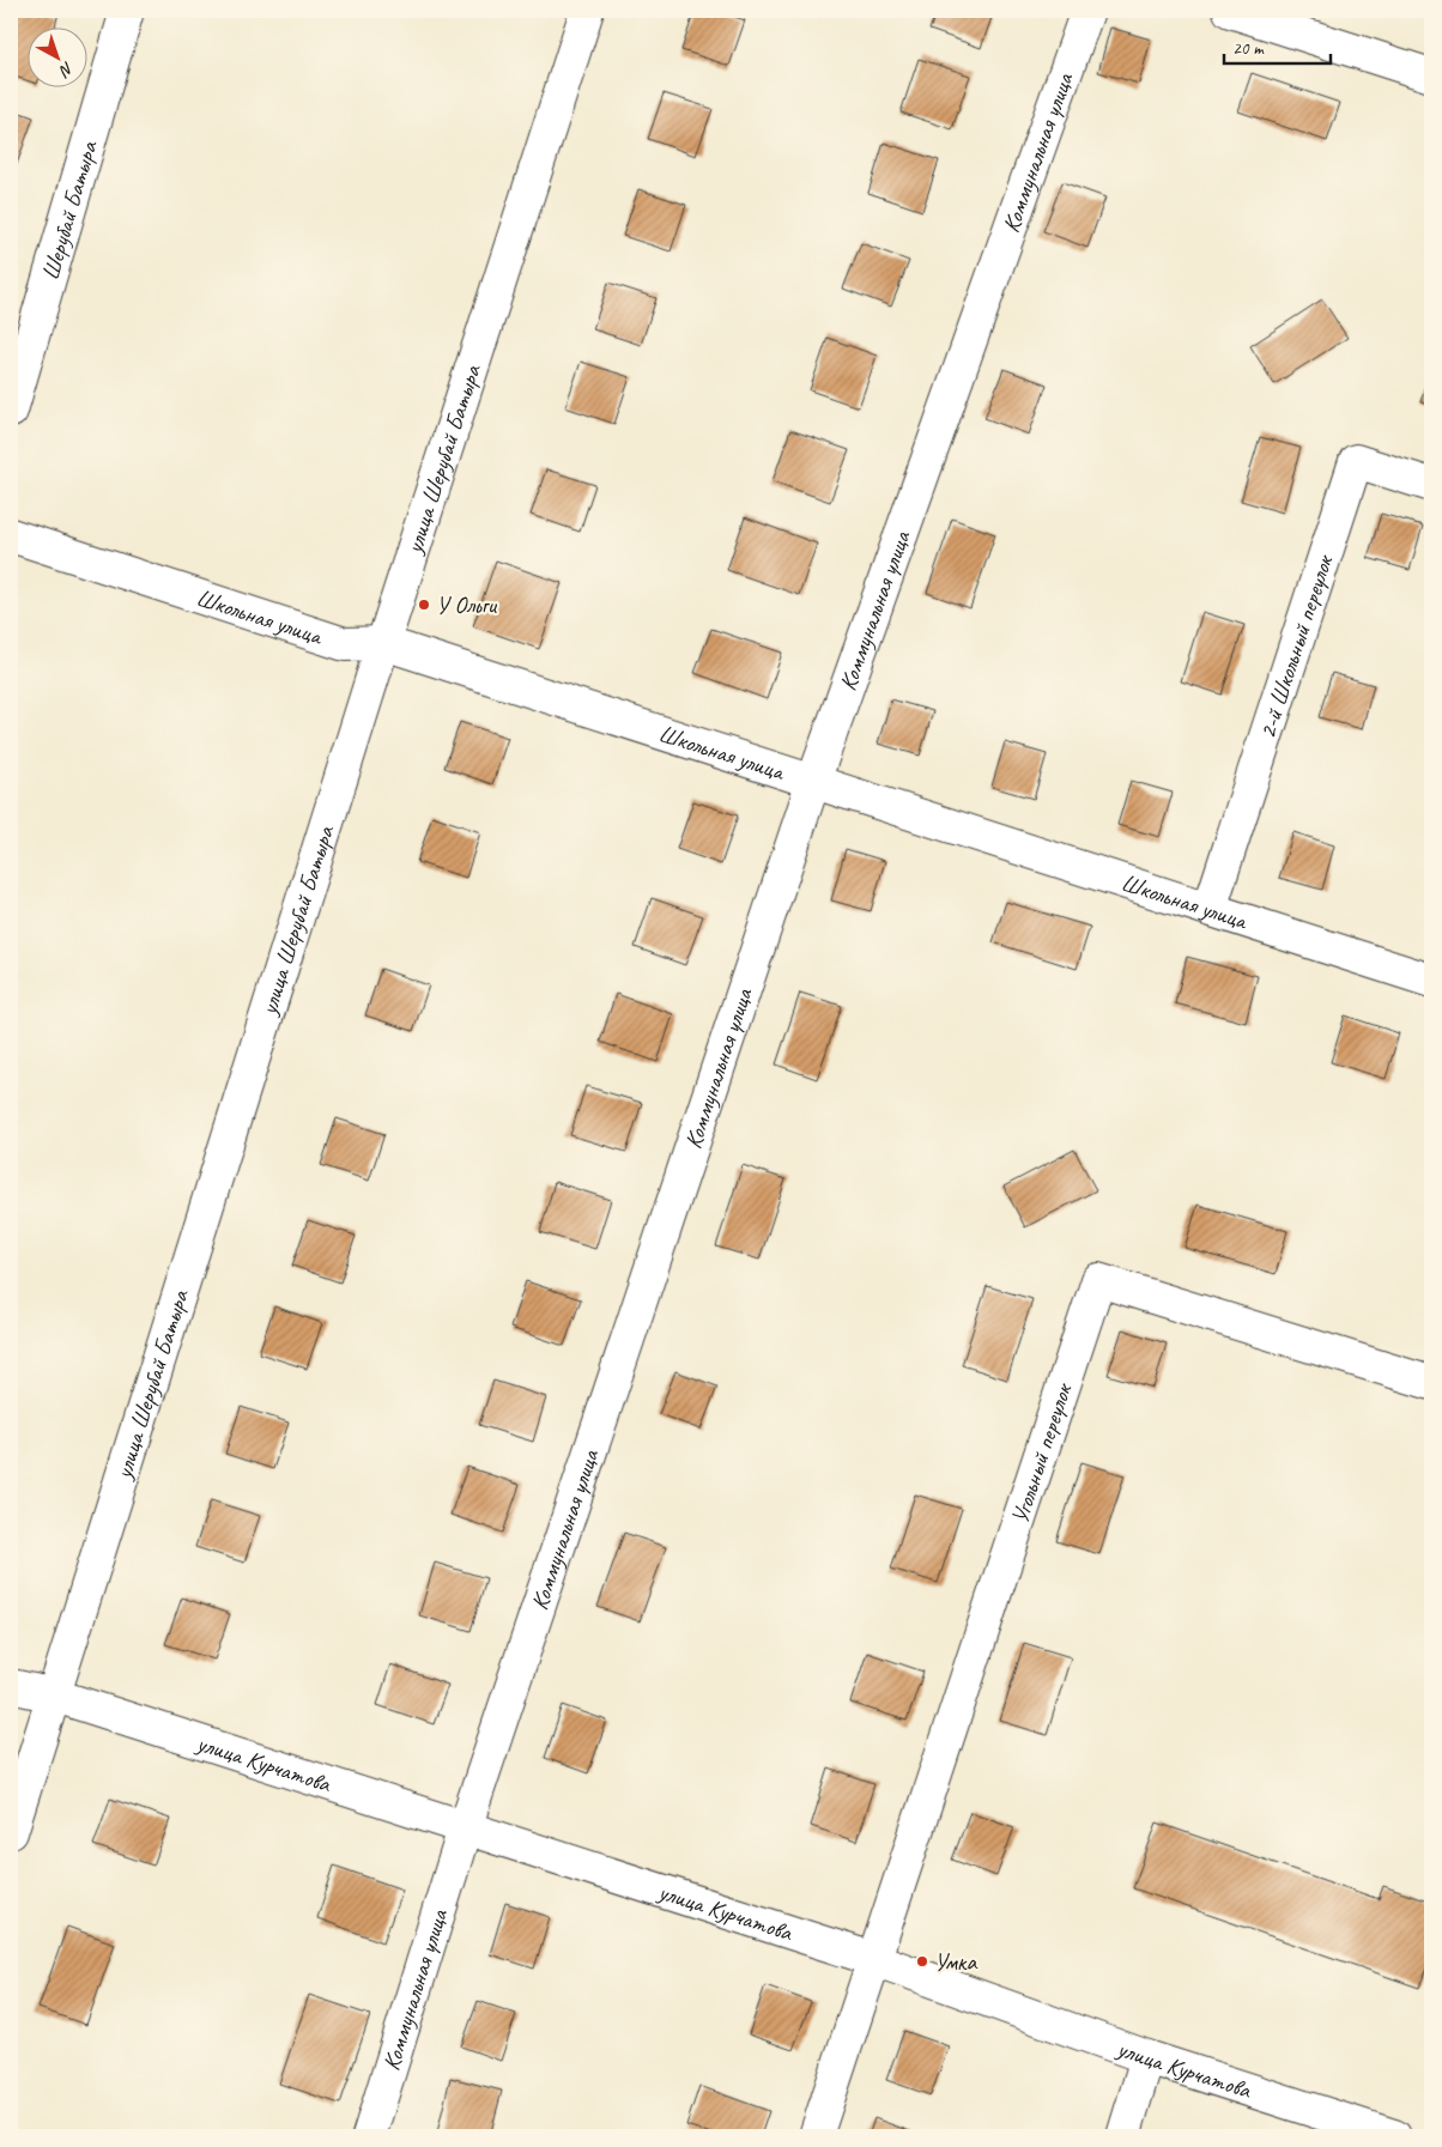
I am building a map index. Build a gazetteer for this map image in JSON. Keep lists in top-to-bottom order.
{
  "streets": {
    "street": [
      "Коммунальная улица",
      "Шерубай Батыра",
      "улица Шерубай Батыра",
      "Школьная улица",
      "2-й Школьный переулок",
      "Угольный переулок",
      "улица Курчатова"
    ]
  },
  "crossings": [
    ["Коммунальная улица", "Школьная улица"],
    ["Коммунальная улица", "улица Курчатова"],
    ["улица Шерубай Батыра", "Школьная улица"],
    ["улица Шерубай Батыра", "улица Курчатова"],
    ["Школьная улица", "2-й Школьный переулок"],
    ["Угольный переулок", "улица Курчатова"]
  ],
  "places": ["У Ольги", "Умка"],
  "scale_bar": "20 m",
  "north": "bottom right"
}
